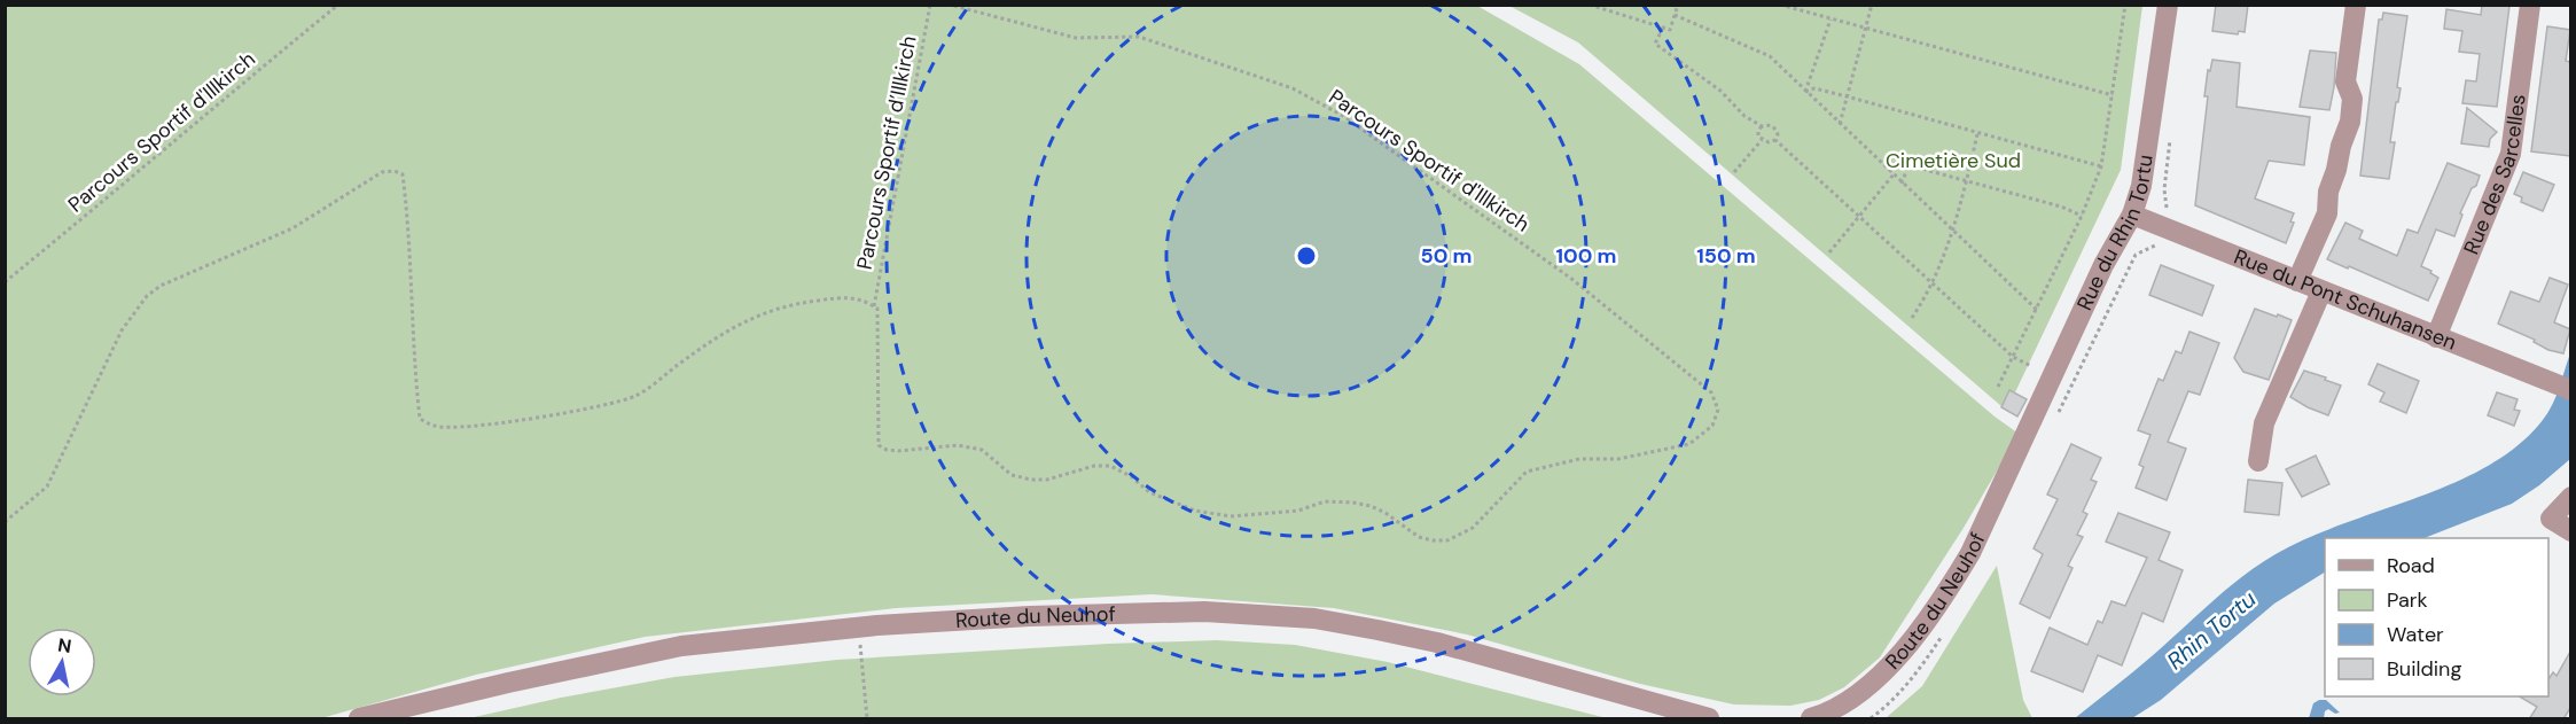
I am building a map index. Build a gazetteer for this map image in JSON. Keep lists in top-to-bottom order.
{
  "streets": {
    "street": [
      "Rue des Sarcelles",
      "Rue du Rhin Tortu",
      "Rue du Pont Schuhansen",
      "Route du Neuhof"
    ],
    "path": ["Parcours Sportif d'Illkirch", "Parcours Sportif d’Illkirch"]
  },
  "crossings": [
    ["Parcours Sportif d'Illkirch", "Parcours Sportif d’Illkirch"],
    ["Rue des Sarcelles", "Rue du Pont Schuhansen"],
    ["Rue du Rhin Tortu", "Rue du Pont Schuhansen"],
    ["Rue du Rhin Tortu", "Route du Neuhof"]
  ],
  "water": ["Rhin Tortu"],
  "parks": ["Cimetière Sud"],
  "legend": [
    "Road",
    "Park",
    "Water",
    "Building"
  ],
  "north": "top",
  "rings": ["50 m", "100 m", "150 m"]
}
